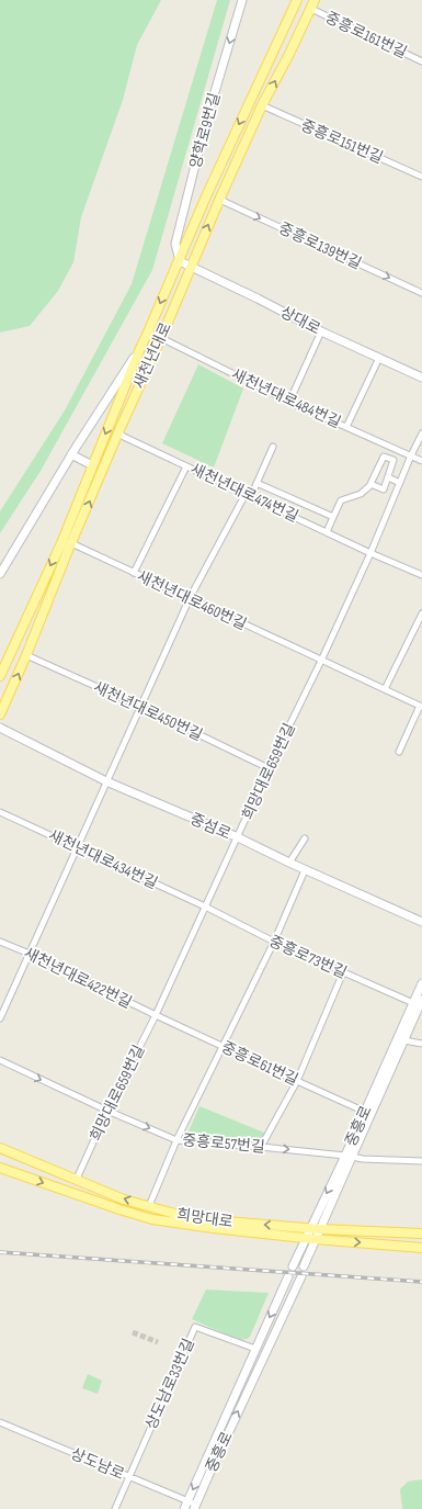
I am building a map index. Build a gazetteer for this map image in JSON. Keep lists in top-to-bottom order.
{
  "streets": {
    "main road": [
      "양학로9번길",
      "상대로",
      "새천년대로",
      "중섬로",
      "중흥로",
      "희망대로"
    ],
    "street": [
      "중흥로161번길",
      "중흥로151번길",
      "중흥로139번길",
      "새천년대로484번길",
      "새천년대로474번길",
      "새천년대로460번길",
      "새천년대로450번길",
      "희망대로659번길",
      "새천년대로434번길",
      "중흥로73번길",
      "새천년대로422번길",
      "중흥로61번길",
      "중흥로57번길",
      "상도남로33번길",
      "상도남로"
    ]
  },
  "crossings": [
    ["중흥로161번길", "새천년대로"],
    ["양학로9번길", "상대로"],
    ["양학로9번길", "새천년대로"],
    ["중흥로151번길", "새천년대로"],
    ["중흥로139번길", "새천년대로"],
    ["상대로", "새천년대로"],
    ["새천년대로", "새천년대로484번길"],
    ["새천년대로", "새천년대로474번길"],
    ["새천년대로", "새천년대로460번길"],
    ["새천년대로", "새천년대로450번길"],
    ["새천년대로484번길", "희망대로659번길"],
    ["새천년대로474번길", "희망대로659번길"],
    ["새천년대로460번길", "희망대로659번길"],
    ["새천년대로450번길", "희망대로659번길"],
    ["희망대로659번길", "중섬로"],
    ["희망대로659번길", "새천년대로434번길"],
    ["희망대로659번길", "중흥로73번길"],
    ["희망대로659번길", "새천년대로422번길"],
    ["희망대로659번길", "중흥로61번길"],
    ["희망대로659번길", "중흥로57번길"],
    ["희망대로659번길", "희망대로"],
    ["새천년대로434번길", "중흥로73번길"],
    ["중흥로73번길", "중흥로"],
    ["새천년대로422번길", "중흥로61번길"],
    ["중흥로61번길", "중흥로"],
    ["중흥로", "중흥로57번길"],
    ["중흥로", "희망대로"],
    ["중흥로", "상도남로33번길"],
    ["중흥로", "상도남로"],
    ["상도남로33번길", "상도남로"]
  ],
  "one_way": ["양학로9번길", "중흥로139번길", "중흥로57번길"]
}
